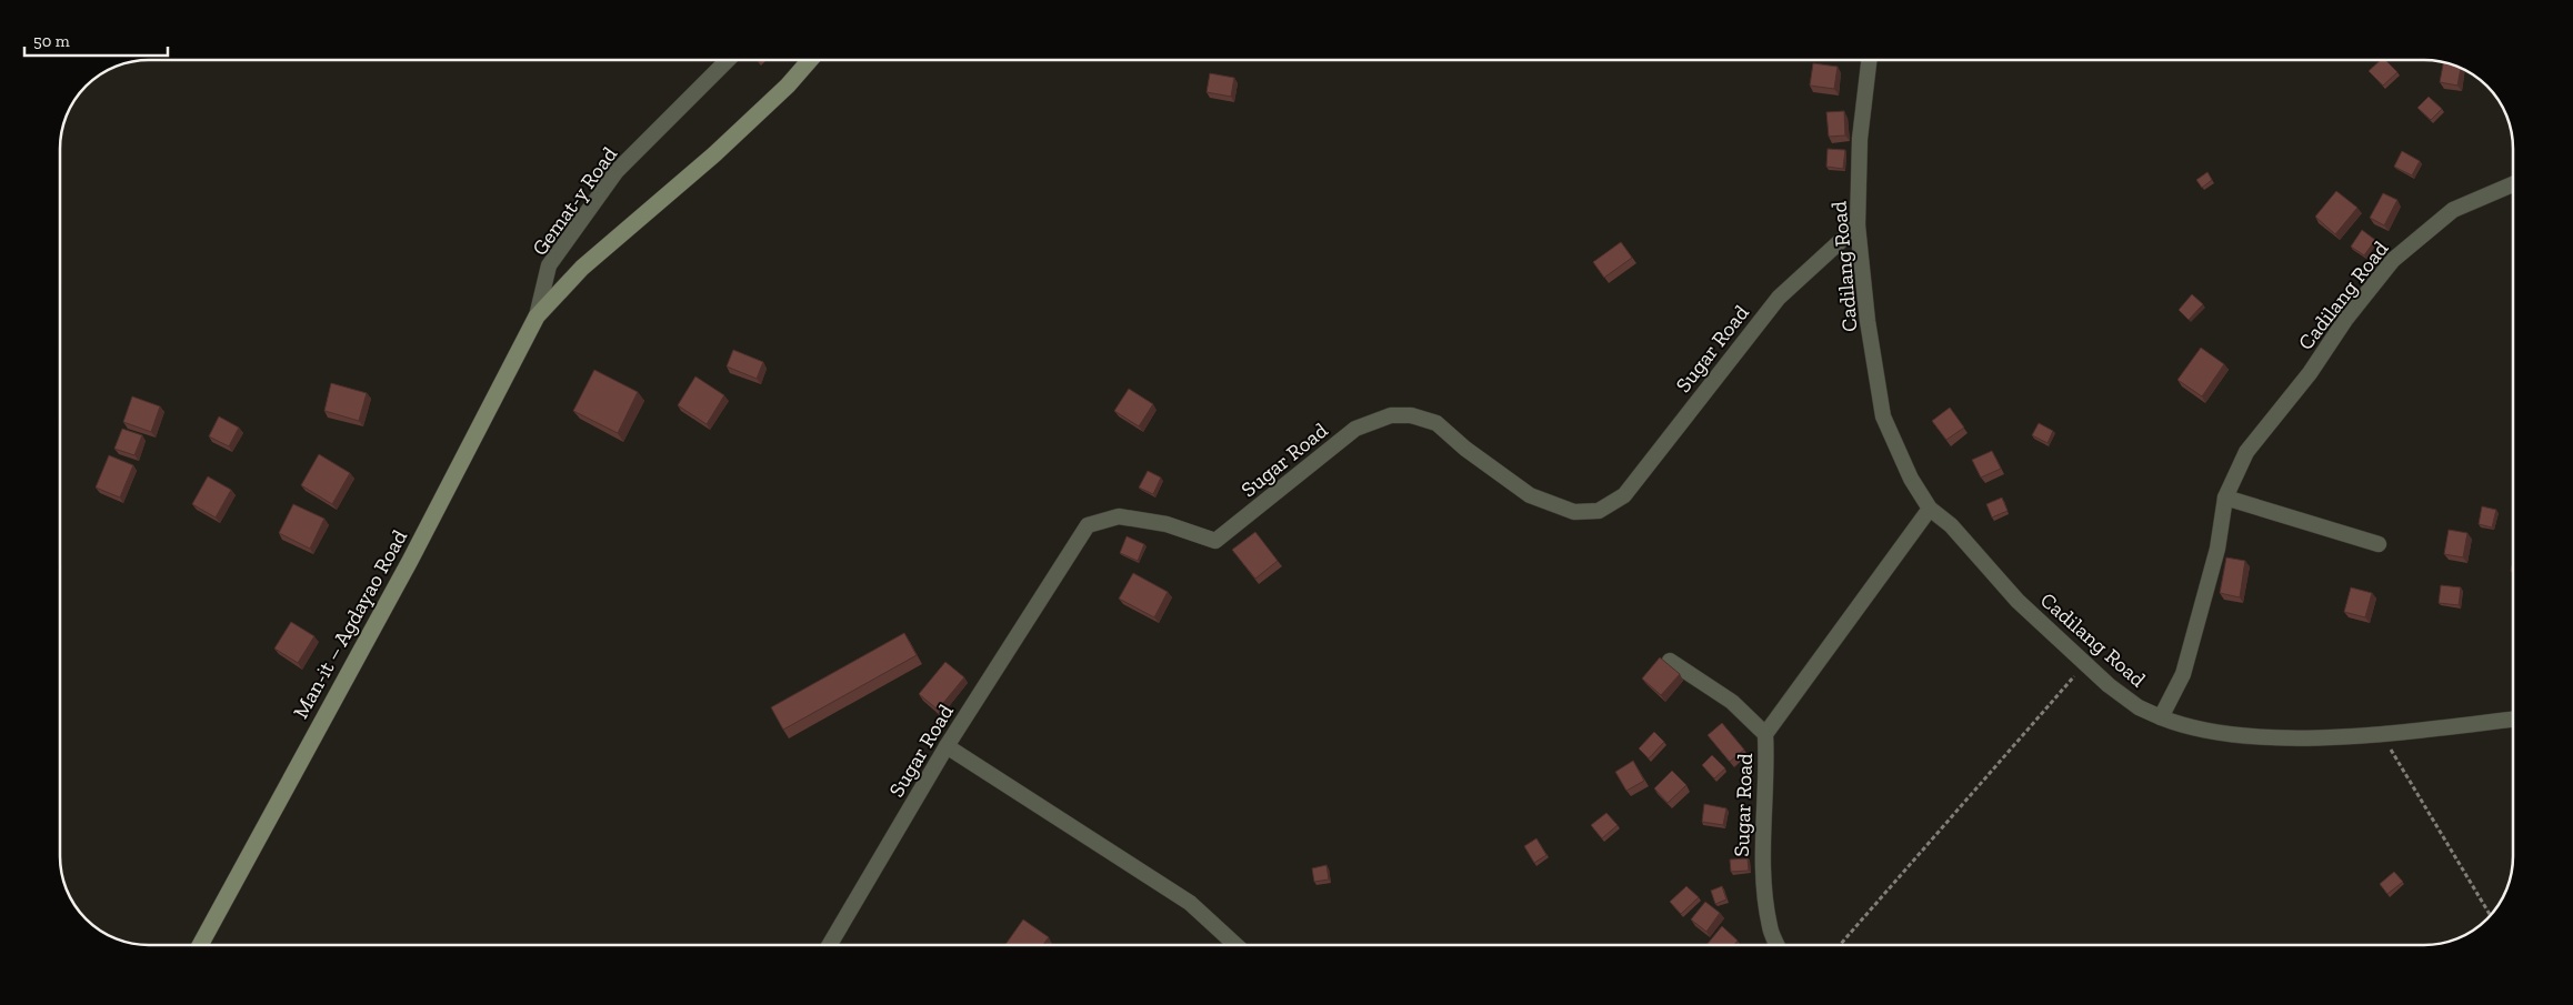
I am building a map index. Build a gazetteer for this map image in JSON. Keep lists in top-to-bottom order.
{
  "streets": {
    "street": [
      "Gemat-y Road",
      "Cadilang Road",
      "Sugar Road",
      "Man-it – Agdayao Road"
    ]
  },
  "crossings": [
    ["Gemat-y Road", "Man-it – Agdayao Road"],
    ["Cadilang Road", "Sugar Road"]
  ],
  "scale_bar": "50 m"
}
